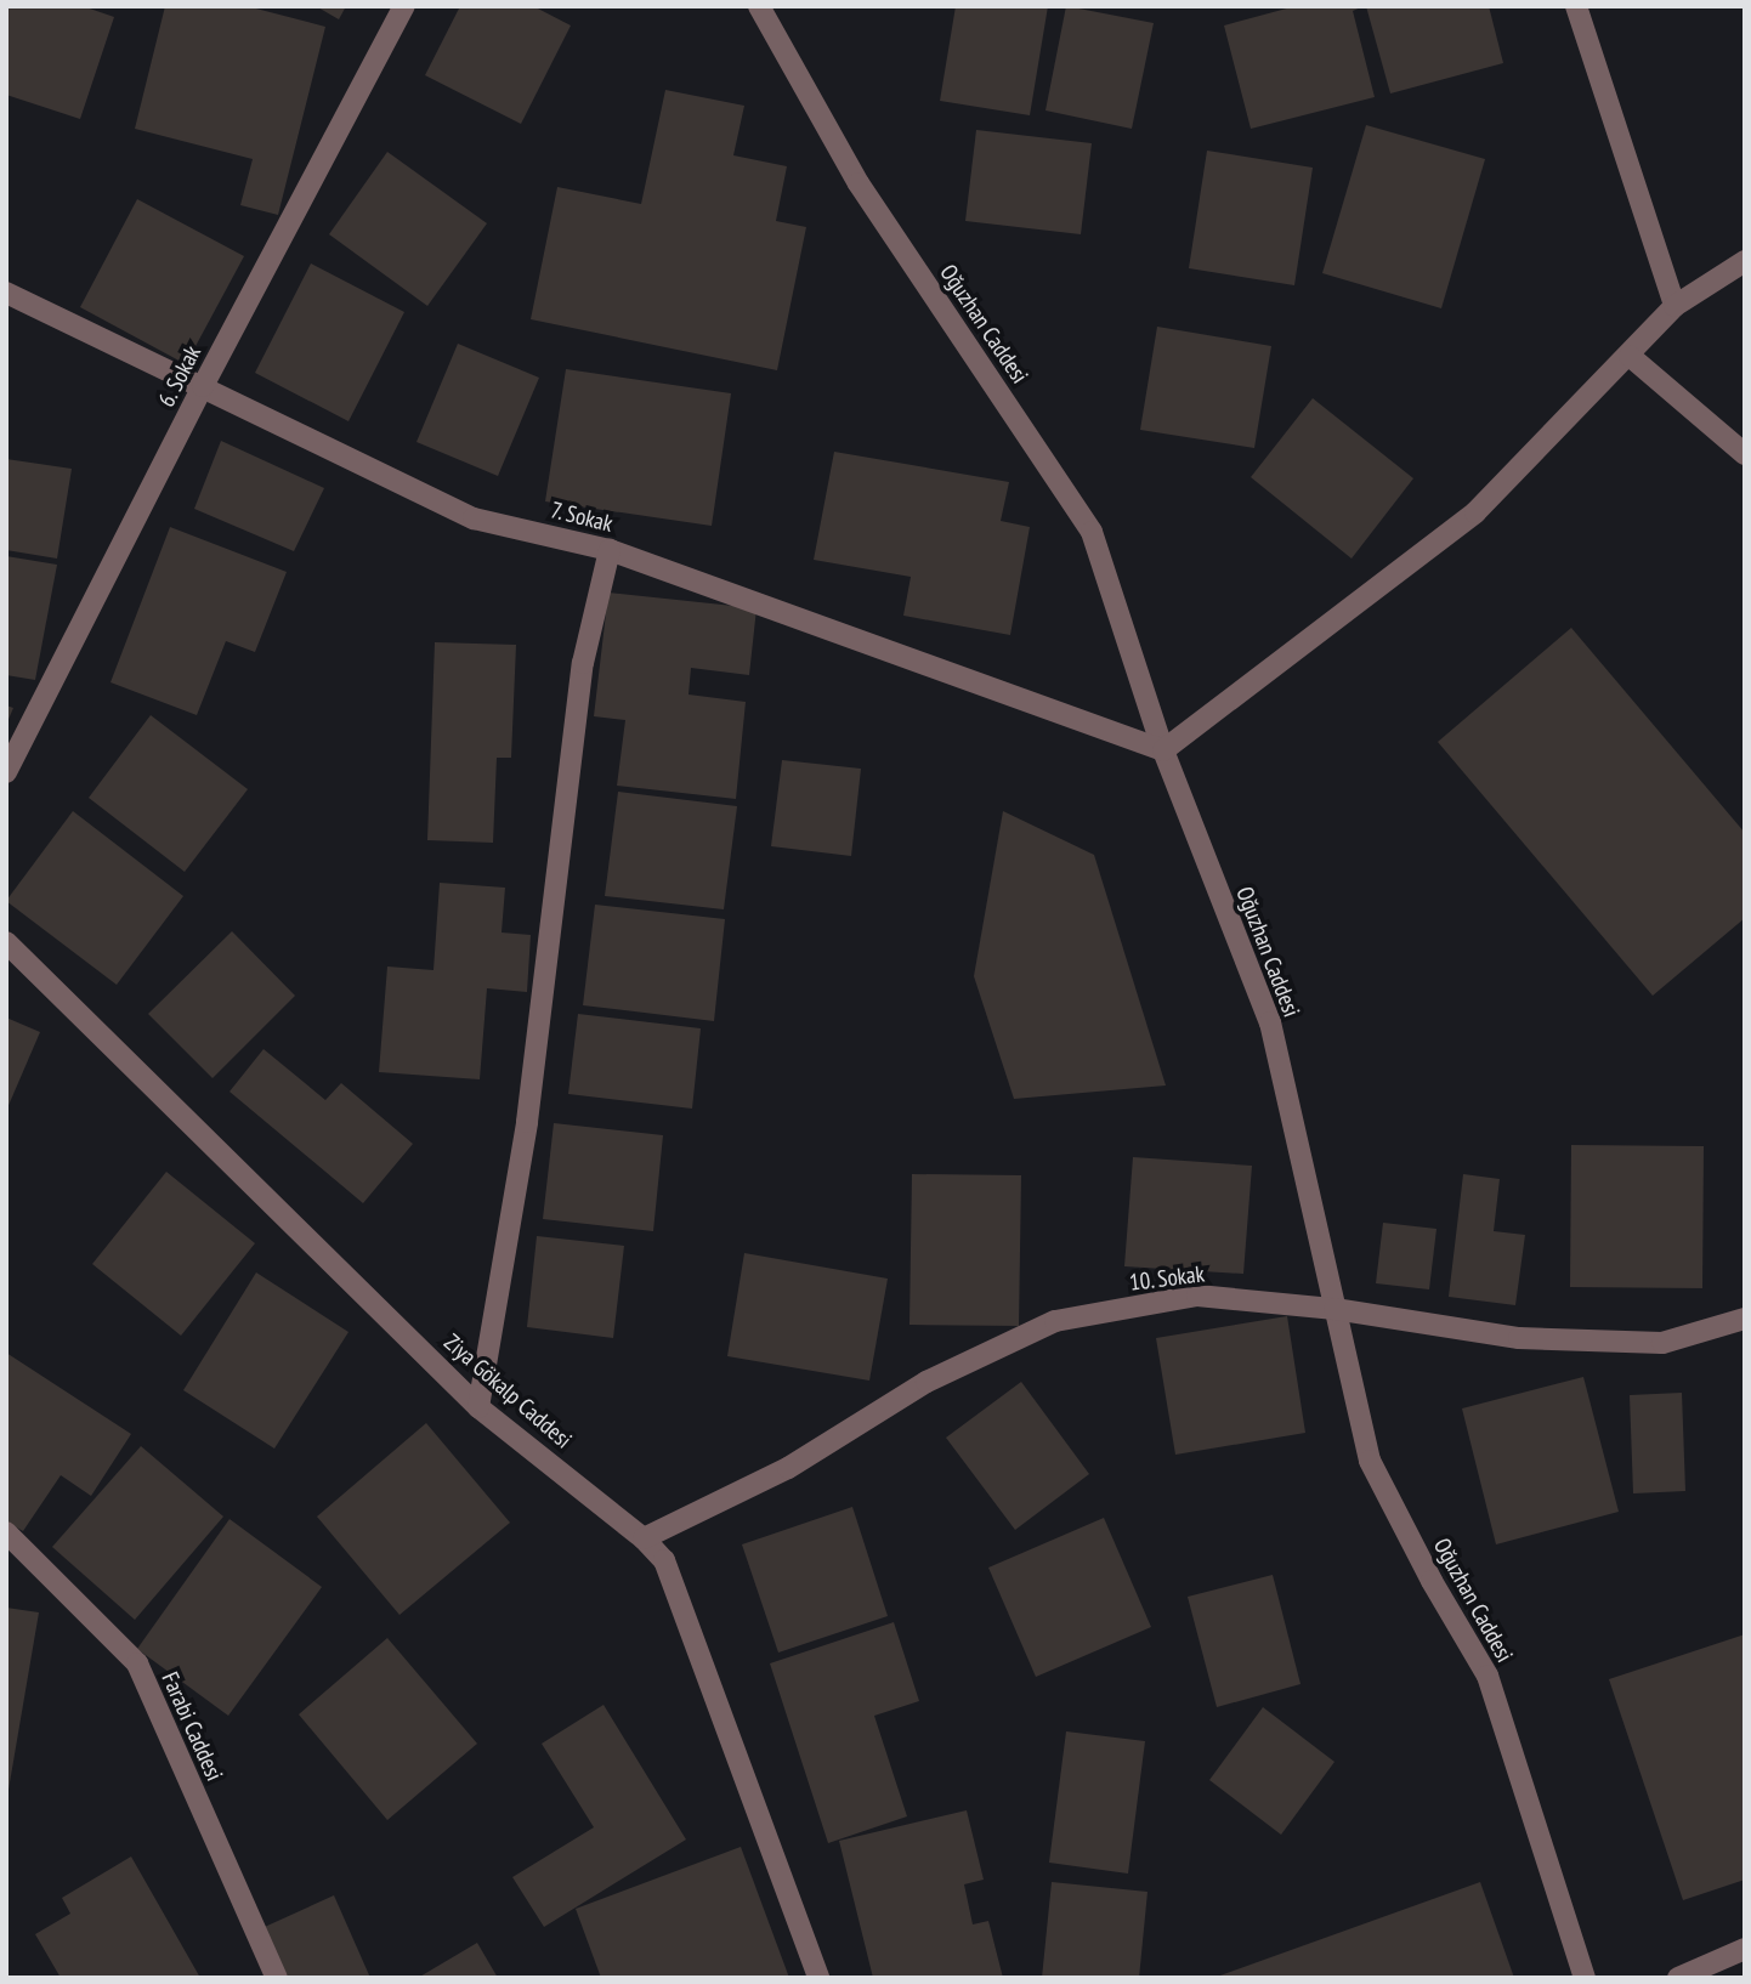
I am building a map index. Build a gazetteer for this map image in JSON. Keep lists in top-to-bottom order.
{
  "streets": {
    "street": [
      "Oğuzhan Caddesi",
      "6. Sokak",
      "7. Sokak",
      "10. Sokak",
      "Ziya Gökalp Caddesi",
      "Farabi Caddesi"
    ]
  },
  "crossings": [
    ["Oğuzhan Caddesi", "7. Sokak"],
    ["Oğuzhan Caddesi", "10. Sokak"],
    ["6. Sokak", "7. Sokak"],
    ["10. Sokak", "Ziya Gökalp Caddesi"]
  ]
}
